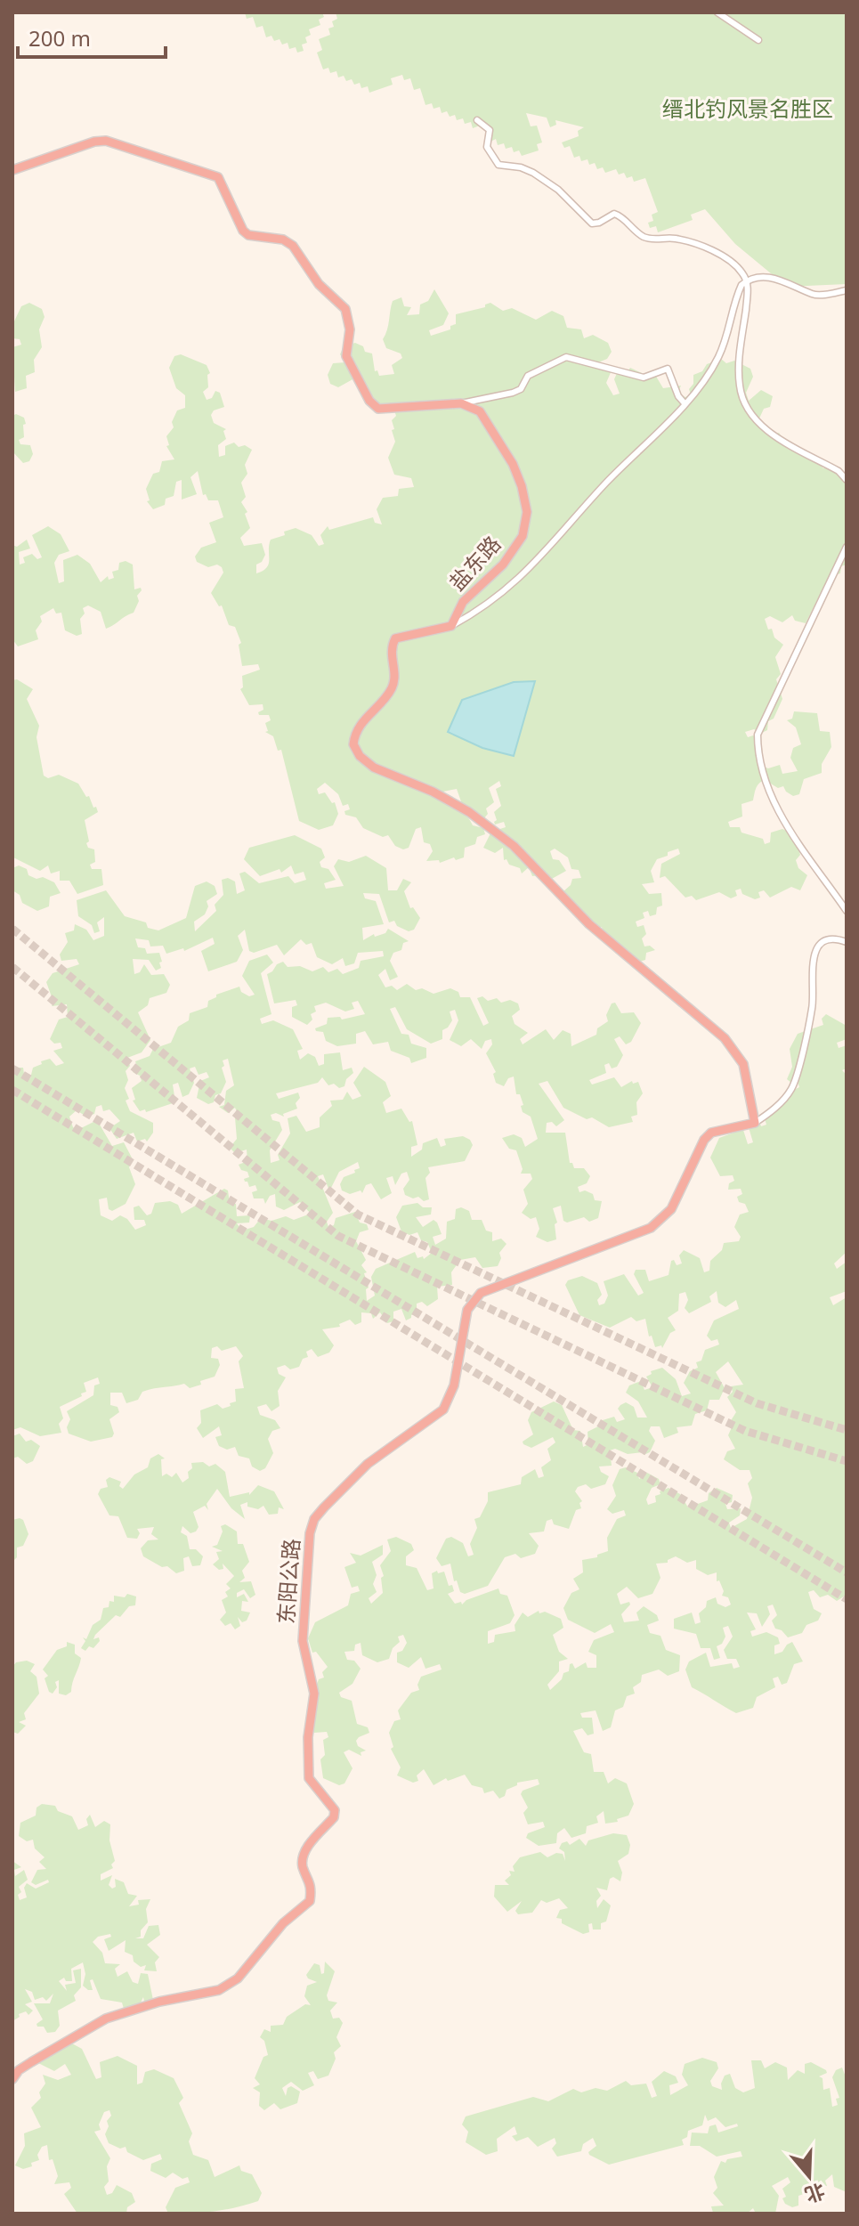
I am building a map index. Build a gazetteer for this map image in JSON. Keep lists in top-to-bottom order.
{
  "streets": {
    "highway": ["盐东路", "东阳公路"]
  },
  "parks": ["缙北钓风景名胜区"],
  "scale_bar": "200 m",
  "north": "bottom"
}
